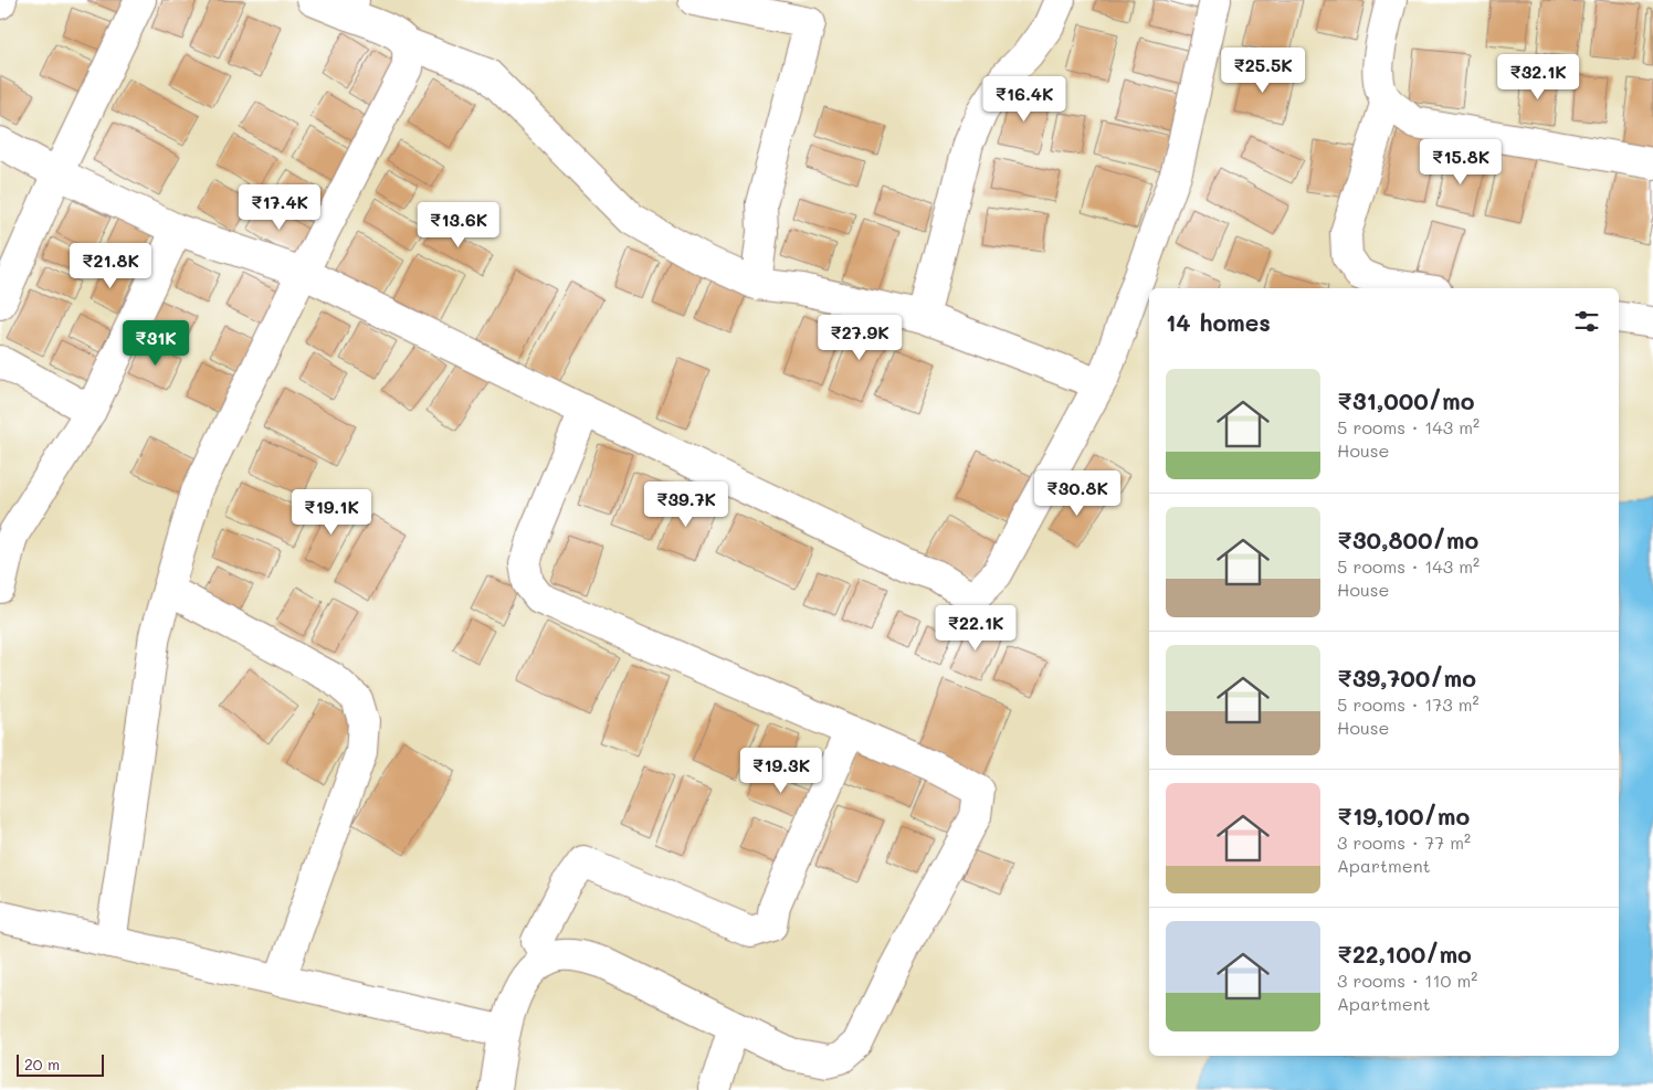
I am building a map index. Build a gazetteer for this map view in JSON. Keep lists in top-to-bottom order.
{
  "scale_bar": "20 m",
  "page": {
    "price": [
      "₹25.5K",
      "₹32.1K",
      "₹16.4K",
      "₹15.8K",
      "₹17.4K",
      "₹13.6K",
      "₹21.8K",
      "₹27.9K",
      "₹31K",
      "₹30.8K",
      "₹39.7K",
      "₹19.1K",
      "₹22.1K",
      "₹19.3K"
    ],
    "heading": "14 homes",
    "list": [
      {
        "name": "₹31,000/mo",
        "note": "5 rooms · 143 m² · House"
      },
      {
        "name": "₹30,800/mo",
        "note": "5 rooms · 143 m² · House"
      },
      {
        "name": "₹39,700/mo",
        "note": "5 rooms · 173 m² · House"
      },
      {
        "name": "₹19,100/mo",
        "note": "3 rooms · 77 m² · Apartment"
      },
      {
        "name": "₹22,100/mo",
        "note": "3 rooms · 110 m² · Apartment"
      }
    ],
    "scale": "20 m"
  }
}
